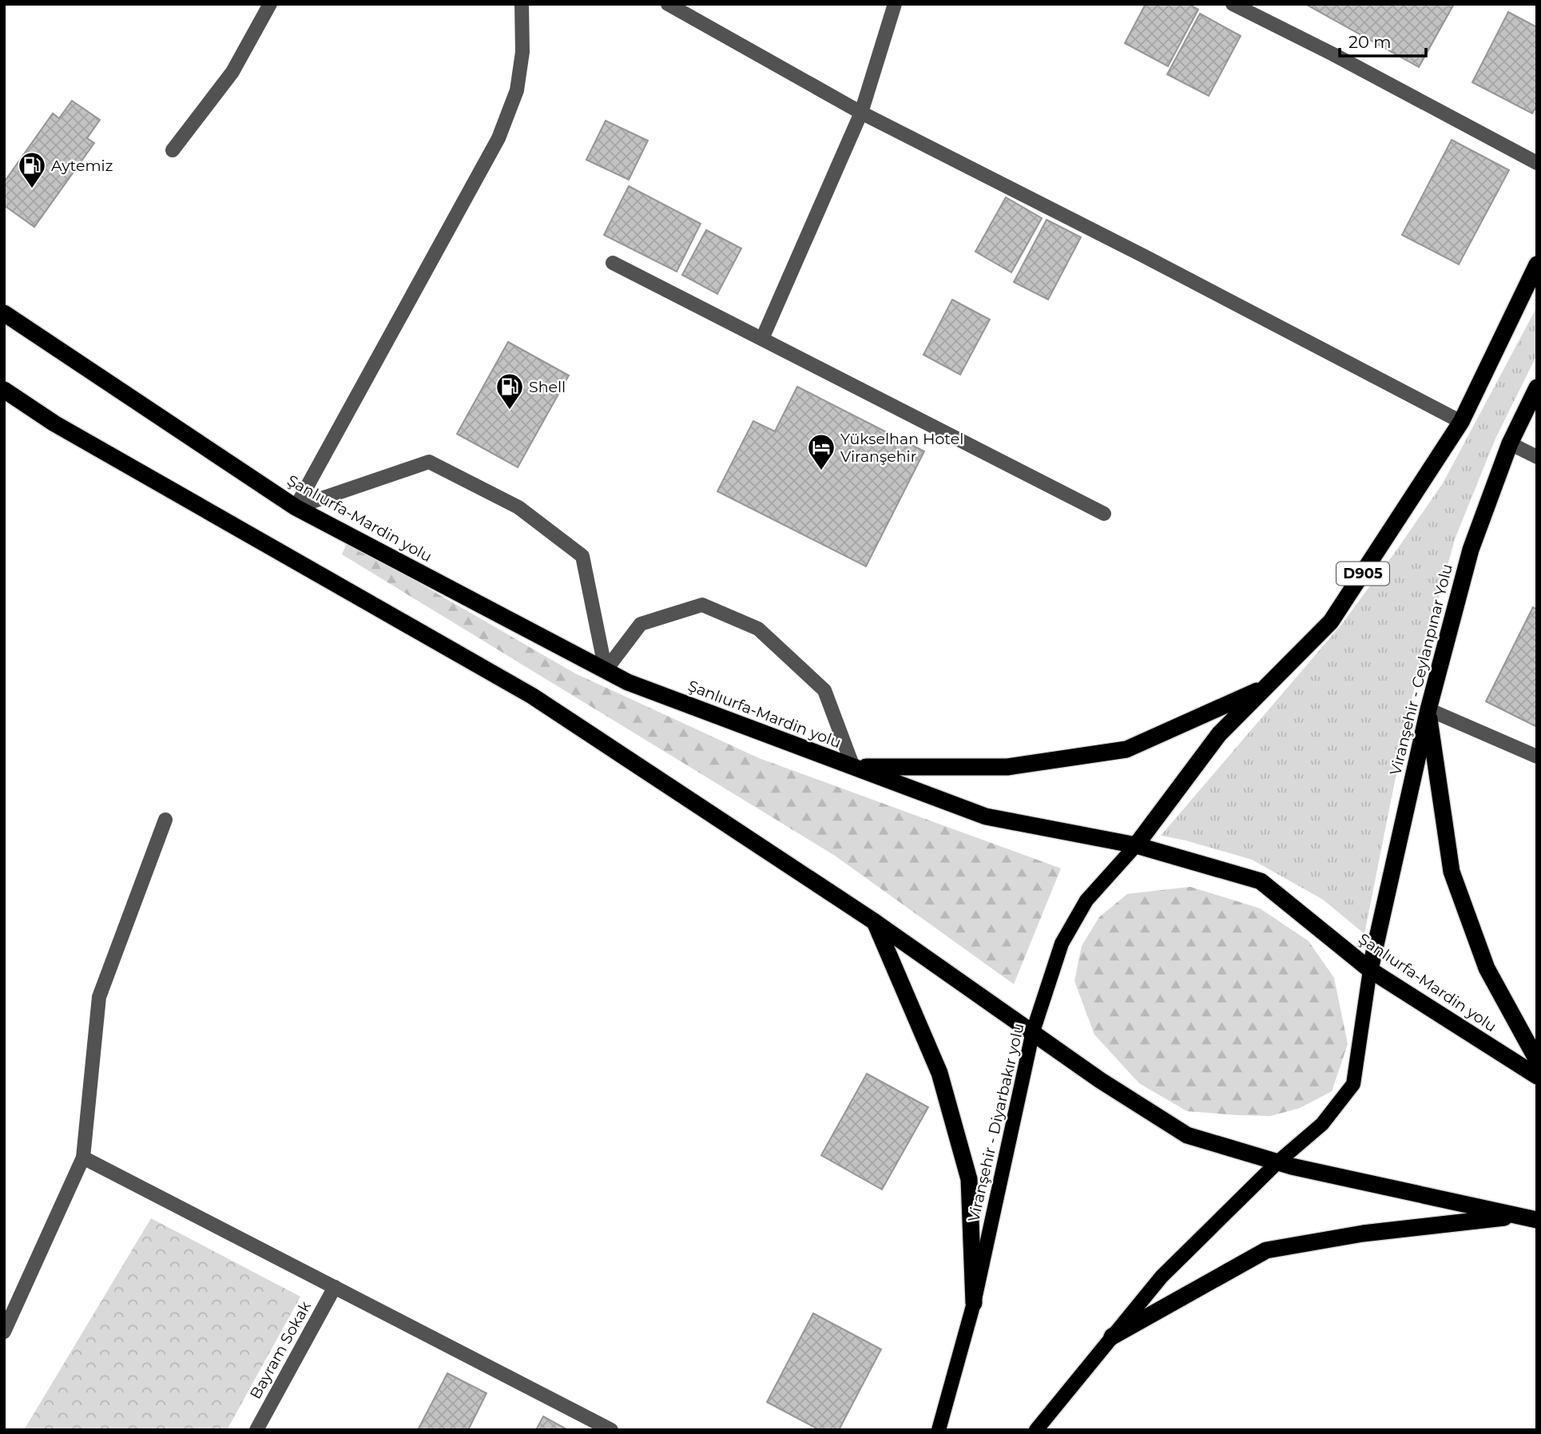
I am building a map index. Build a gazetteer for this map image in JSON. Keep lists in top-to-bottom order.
{
  "streets": {
    "highway": ["Şanlıurfa-Mardin yolu", "D905", "Viranşehir - Ceylanpınar Yolu"],
    "main road": ["Viranşehir - Diyarbakır yolu"],
    "street": ["Bayram Sokak"]
  },
  "crossings": [
    ["Şanlıurfa-Mardin yolu", "D905"],
    ["Şanlıurfa-Mardin yolu", "Viranşehir - Ceylanpınar Yolu"],
    ["Şanlıurfa-Mardin yolu", "Viranşehir - Diyarbakır yolu"],
    ["D905", "Viranşehir - Diyarbakır yolu"]
  ],
  "places": {
    "fuel station": ["Aytemiz", "Shell"],
    "hotel": ["Yükselhan Hotel Viranşehir"]
  },
  "scale_bar": "20 m"
}
